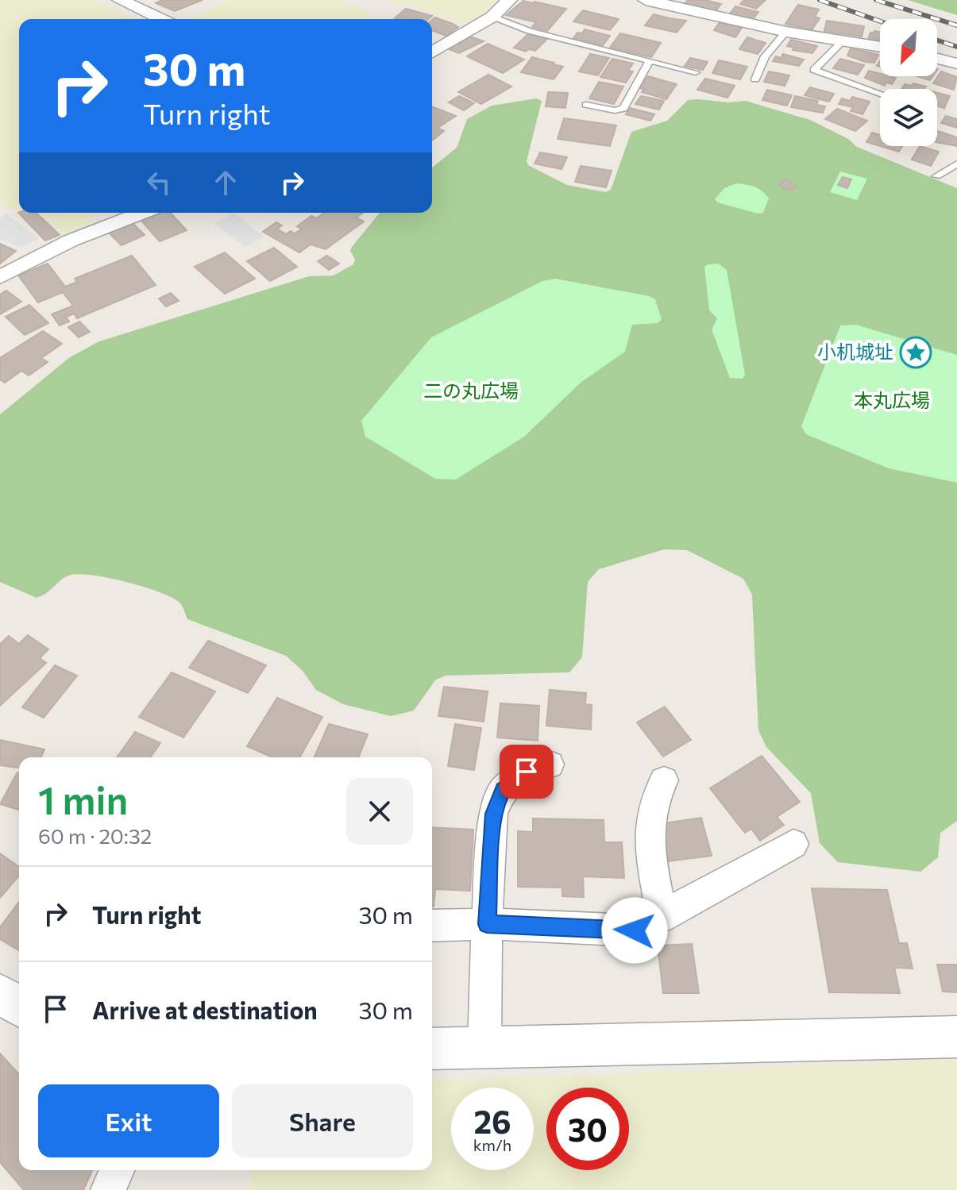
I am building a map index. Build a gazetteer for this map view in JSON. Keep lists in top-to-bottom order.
{
  "parks": ["二の丸広場", "本丸広場"],
  "places": {
    "place": ["小机城址"]
  },
  "north": "bottom left",
  "page": {
    "turn": ["30 m", "Turn right"],
    "heading": ["1 min", "60 m · 20:32"],
    "list": [
      {
        "name": "Turn right",
        "value": "30 m"
      },
      {
        "name": "Arrive at destination",
        "value": "30 m"
      }
    ],
    "buttons": ["Exit", "Share"],
    "speed": "26 km/h",
    "limit": "30"
  }
}
